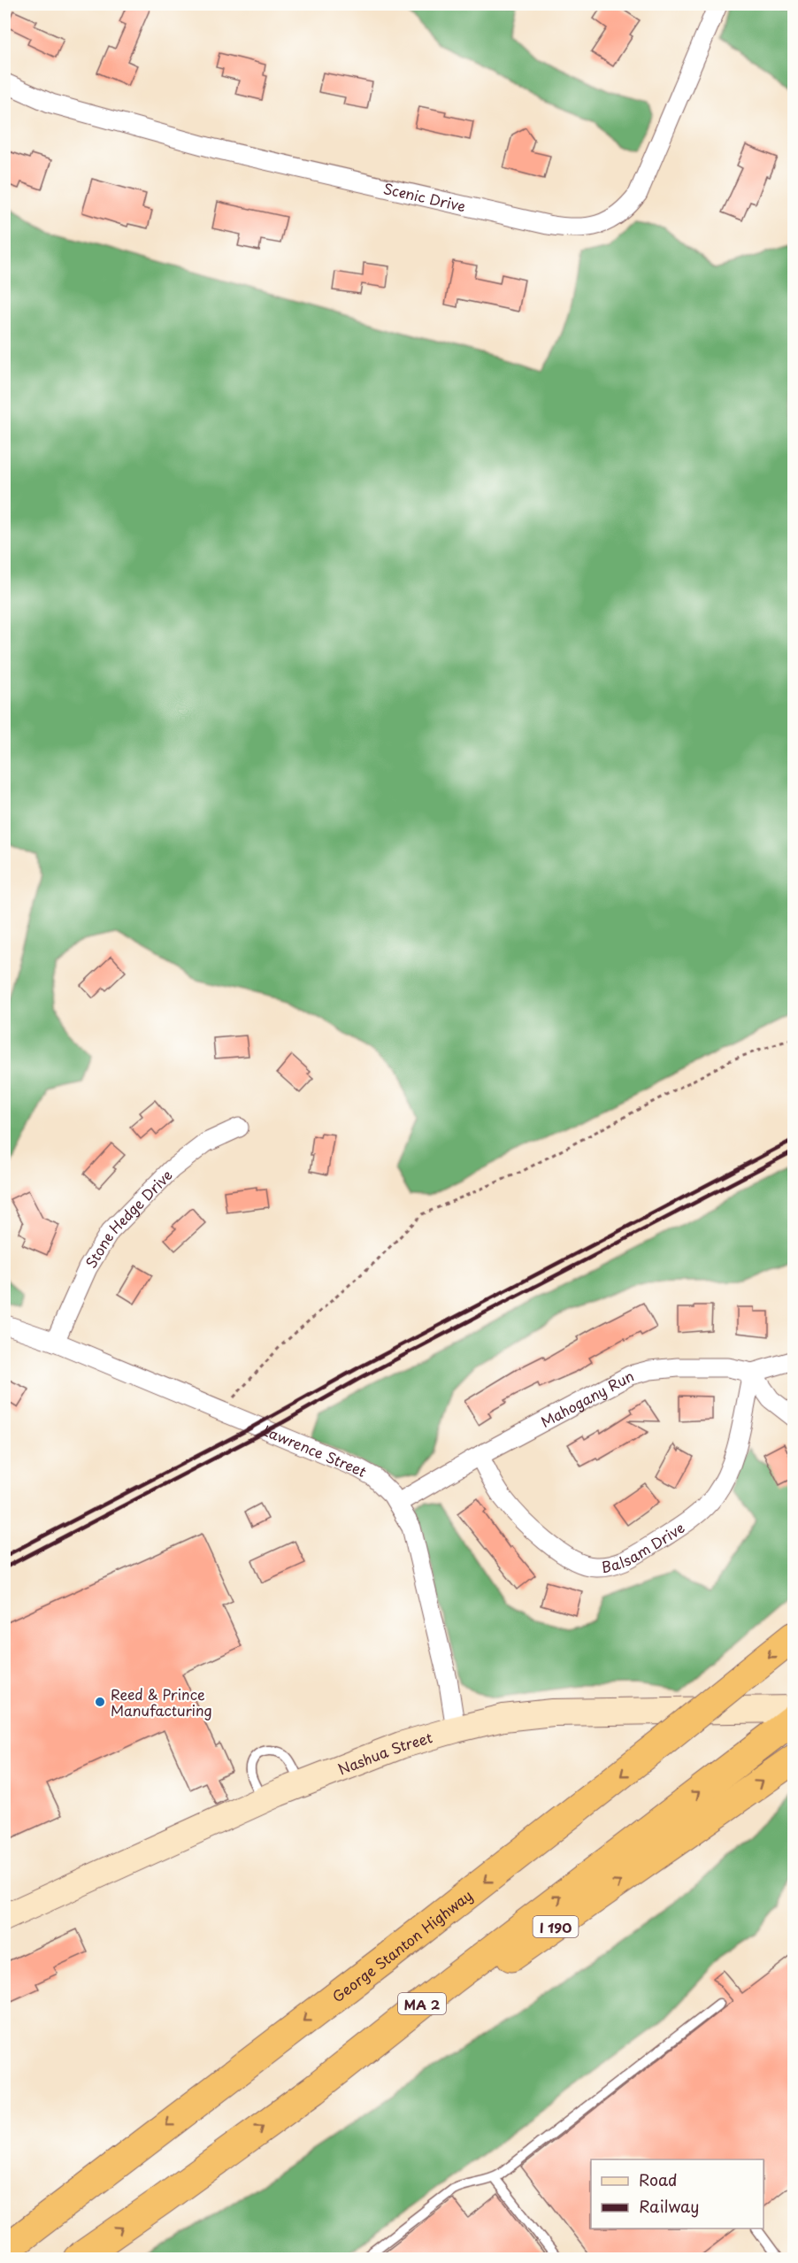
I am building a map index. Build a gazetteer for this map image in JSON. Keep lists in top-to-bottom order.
{
  "streets": {
    "highway": ["I 190", "George Stanton Highway", "MA 2"],
    "main road": ["Nashua Street"],
    "street": [
      "Scenic Drive",
      "Stone Hedge Drive",
      "Mahogany Run",
      "Lawrence Street",
      "Balsam Drive"
    ]
  },
  "crossings": [
    ["Stone Hedge Drive", "Lawrence Street"],
    ["Mahogany Run", "Lawrence Street"],
    ["Mahogany Run", "Balsam Drive"],
    ["Lawrence Street", "Nashua Street"],
    ["I 190", "MA 2"]
  ],
  "places": ["Reed & Prince Manufacturing"],
  "legend": ["Road", "Railway"]
}
